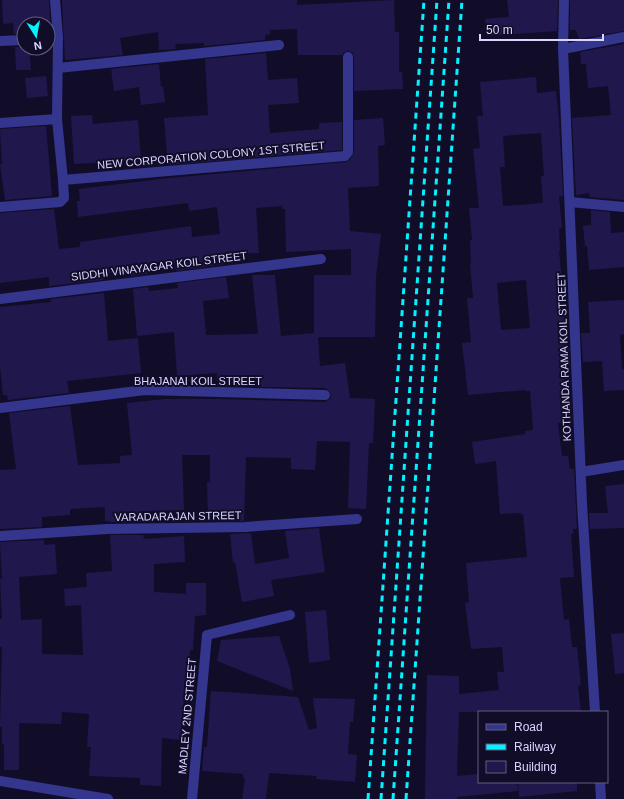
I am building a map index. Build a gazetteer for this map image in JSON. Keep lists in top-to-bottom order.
{
  "streets": {
    "street": [
      "NEW CORPORATION COLONY 1ST STREET",
      "SIDDHI VINAYAGAR KOIL STREET",
      "KOTHANDA RAMA KOIL STREET",
      "BHAJANAI KOIL STREET",
      "VARADARAJAN STREET",
      "MADLEY 2ND STREET"
    ]
  },
  "legend": ["Road", "Railway", "Building"],
  "scale_bar": "50 m",
  "north": "bottom"
}
